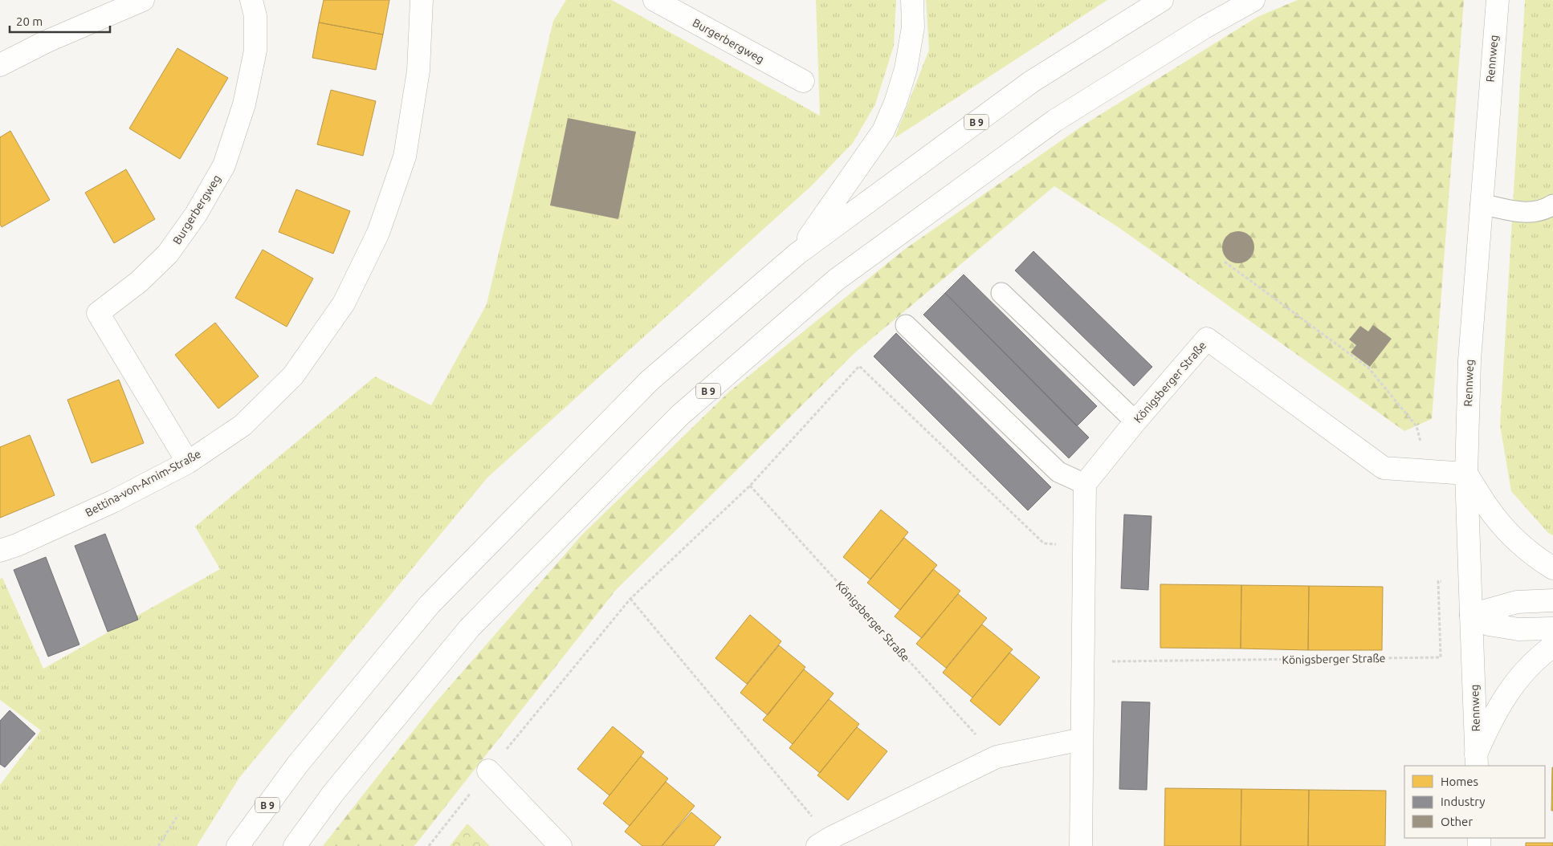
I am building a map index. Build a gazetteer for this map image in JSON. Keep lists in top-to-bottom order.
{
  "streets": {
    "main road": [
      "Burgerbergweg",
      "Rennweg",
      "B 9",
      "Königsberger Straße",
      "Bettina-von-Arnim-Straße"
    ]
  },
  "crossings": [
    ["Burgerbergweg", "Bettina-von-Arnim-Straße"],
    ["Rennweg", "Königsberger Straße"]
  ],
  "legend": ["Homes", "Industry", "Other"],
  "scale_bar": "20 m"
}
